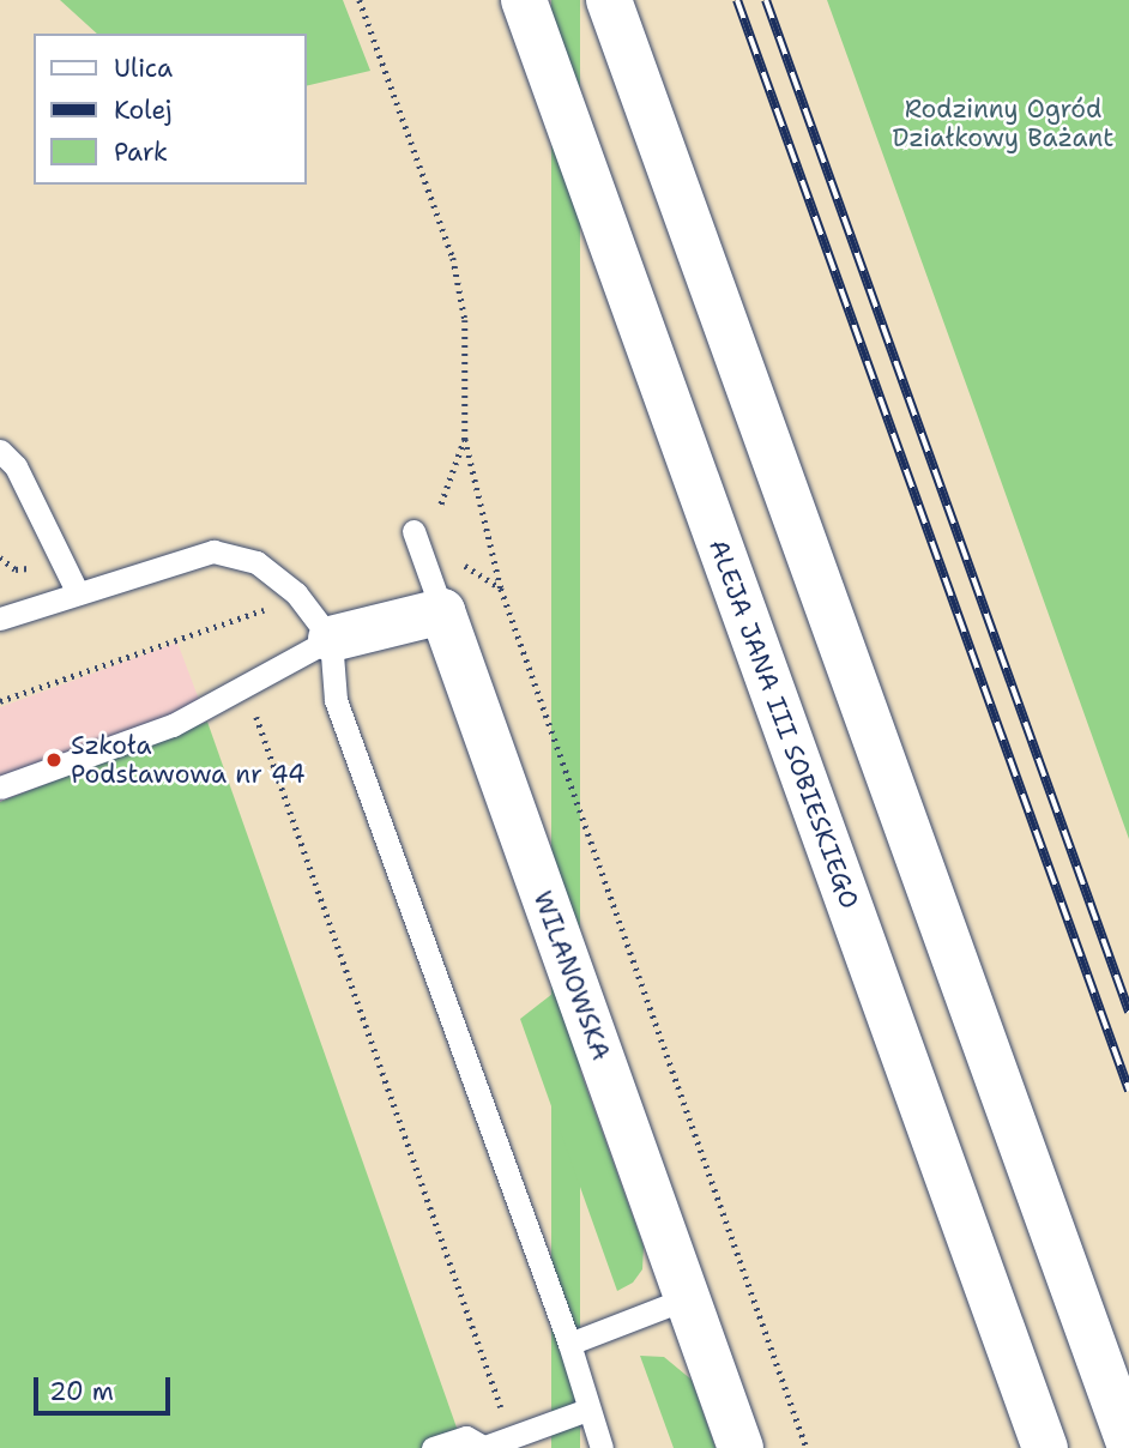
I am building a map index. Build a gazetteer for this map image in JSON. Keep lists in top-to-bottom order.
{
  "streets": {
    "main road": ["ALEJA JANA III SOBIESKIEGO", "WILANOWSKA"]
  },
  "parks": ["Rodzinny Ogród Działkowy Bażant"],
  "places": ["Szkoła Podstawowa nr 44"],
  "legend": ["Ulica", "Kolej", "Park"],
  "scale_bar": "20 m"
}
